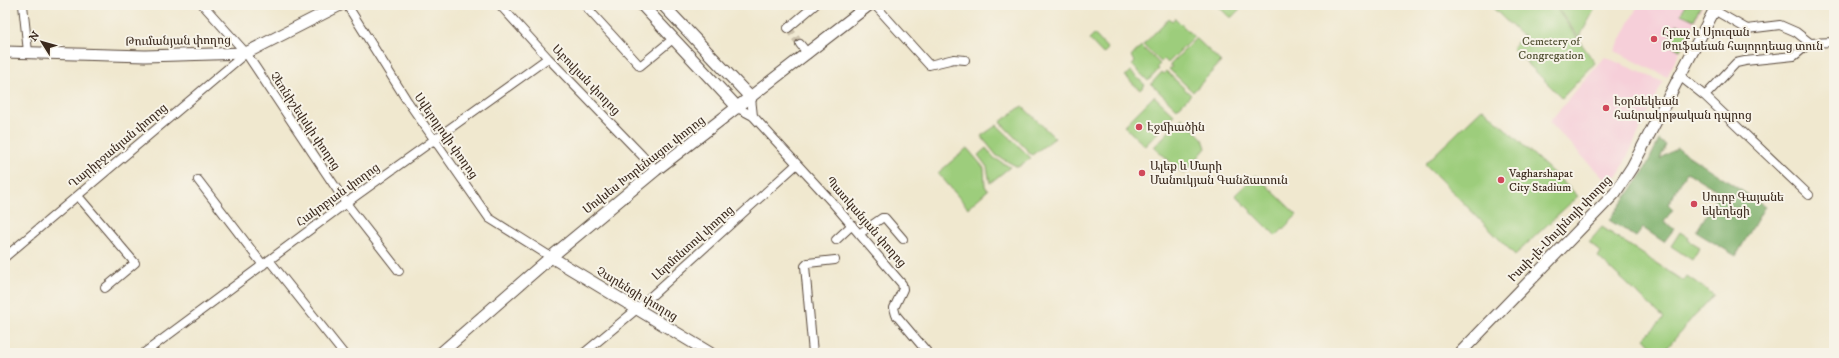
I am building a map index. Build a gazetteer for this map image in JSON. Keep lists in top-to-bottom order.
{
  "streets": {
    "main road": [
      "Թումանյան փողոց",
      "Մովսես Խորենացու փողոց",
      "Պատկանյան փողոց",
      "Իսսի-լե-Մուլինոյի փողոց",
      "Չարենցի փողոց"
    ],
    "street": [
      "Աբովյան փողոց",
      "Չեռնիշեվսկի փողոց",
      "Սվերդլովի փողոց",
      "Ղարիբջանյան փողոց",
      "Հակոբյան փողոց",
      "Լերմոնտով փողոց"
    ]
  },
  "crossings": [
    ["Թումանյան փողոց", "Չեռնիշեվսկի փողոց"],
    ["Թումանյան փողոց", "Ղարիբջանյան փողոց"],
    ["Աբովյան փողոց", "Մովսես Խորենացու փողոց"],
    ["Աբովյան փողոց", "Հակոբյան փողոց"],
    ["Չեռնիշեվսկի փողոց", "Ղարիբջանյան փողոց"],
    ["Չեռնիշեվսկի փողոց", "Հակոբյան փողոց"],
    ["Սվերդլովի փողոց", "Մովսես Խորենացու փողոց"],
    ["Սվերդլովի փողոց", "Հակոբյան փողոց"],
    ["Սվերդլովի փողոց", "Չարենցի փողոց"],
    ["Մովսես Խորենացու փողոց", "Պատկանյան փողոց"],
    ["Մովսես Խորենացու փողոց", "Չարենցի փողոց"],
    ["Պատկանյան փողոց", "Լերմոնտով փողոց"],
    ["Լերմոնտով փողոց", "Չարենցի փողոց"]
  ],
  "parks": ["Cemetery of Congregation"],
  "places": [
    "Հրաչ և Սյուզան Թուֆաեան հայորդեաց տուն",
    "Էօրնեկեան հանրակրթական դպրոց",
    "Էջմիածին",
    "Ալեք և Մարի Մանուկյան Գանձատուն",
    "Vagharshapat City Stadium",
    "Սուրբ Գայանե եկեղեցի"
  ],
  "north": "top left"
}
